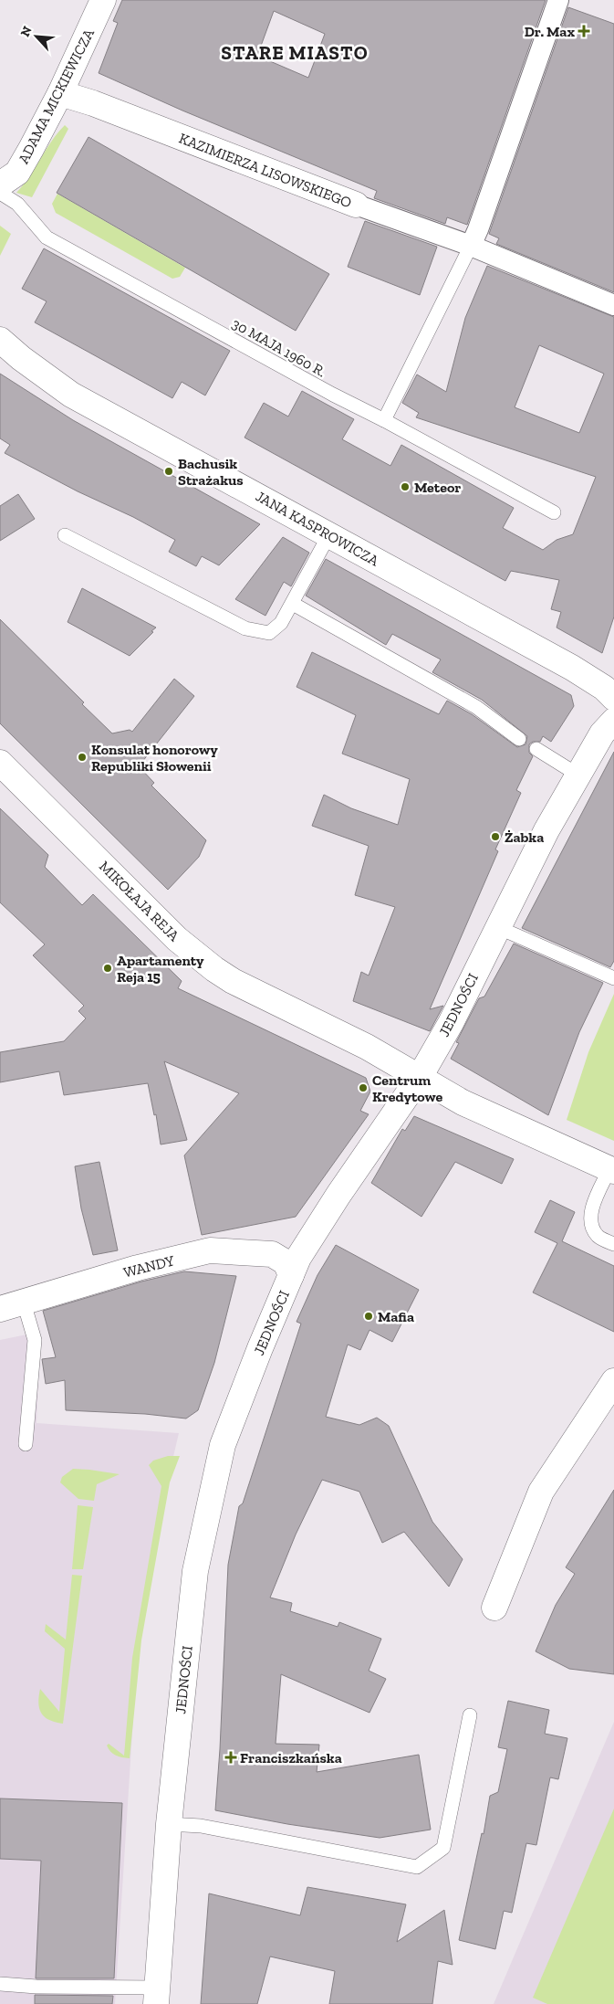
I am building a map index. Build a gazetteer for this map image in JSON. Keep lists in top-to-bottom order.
{
  "streets": {
    "street": [
      "ADAMA MICKIEWICZA",
      "KAZIMIERZA LISOWSKIEGO",
      "JANA KASPROWICZA",
      "MIKOŁAJA REJA",
      "JEDNOŚCI",
      "WANDY"
    ],
    "lane": ["30 MAJA 1960 R."]
  },
  "crossings": [
    ["ADAMA MICKIEWICZA", "KAZIMIERZA LISOWSKIEGO"],
    ["MIKOŁAJA REJA", "JEDNOŚCI"],
    ["JEDNOŚCI", "WANDY"]
  ],
  "districts": ["STARE MIASTO"],
  "places": {
    "health": ["Dr. Max", "Franciszkańska"],
    "other": [
      "Bachusik Strażakus",
      "Meteor",
      "Konsulat honorowy Republiki Słowenii",
      "Żabka",
      "Apartamenty Reja 15",
      "Centrum Kredytowe",
      "Mafia"
    ]
  },
  "north": "top left"
}
